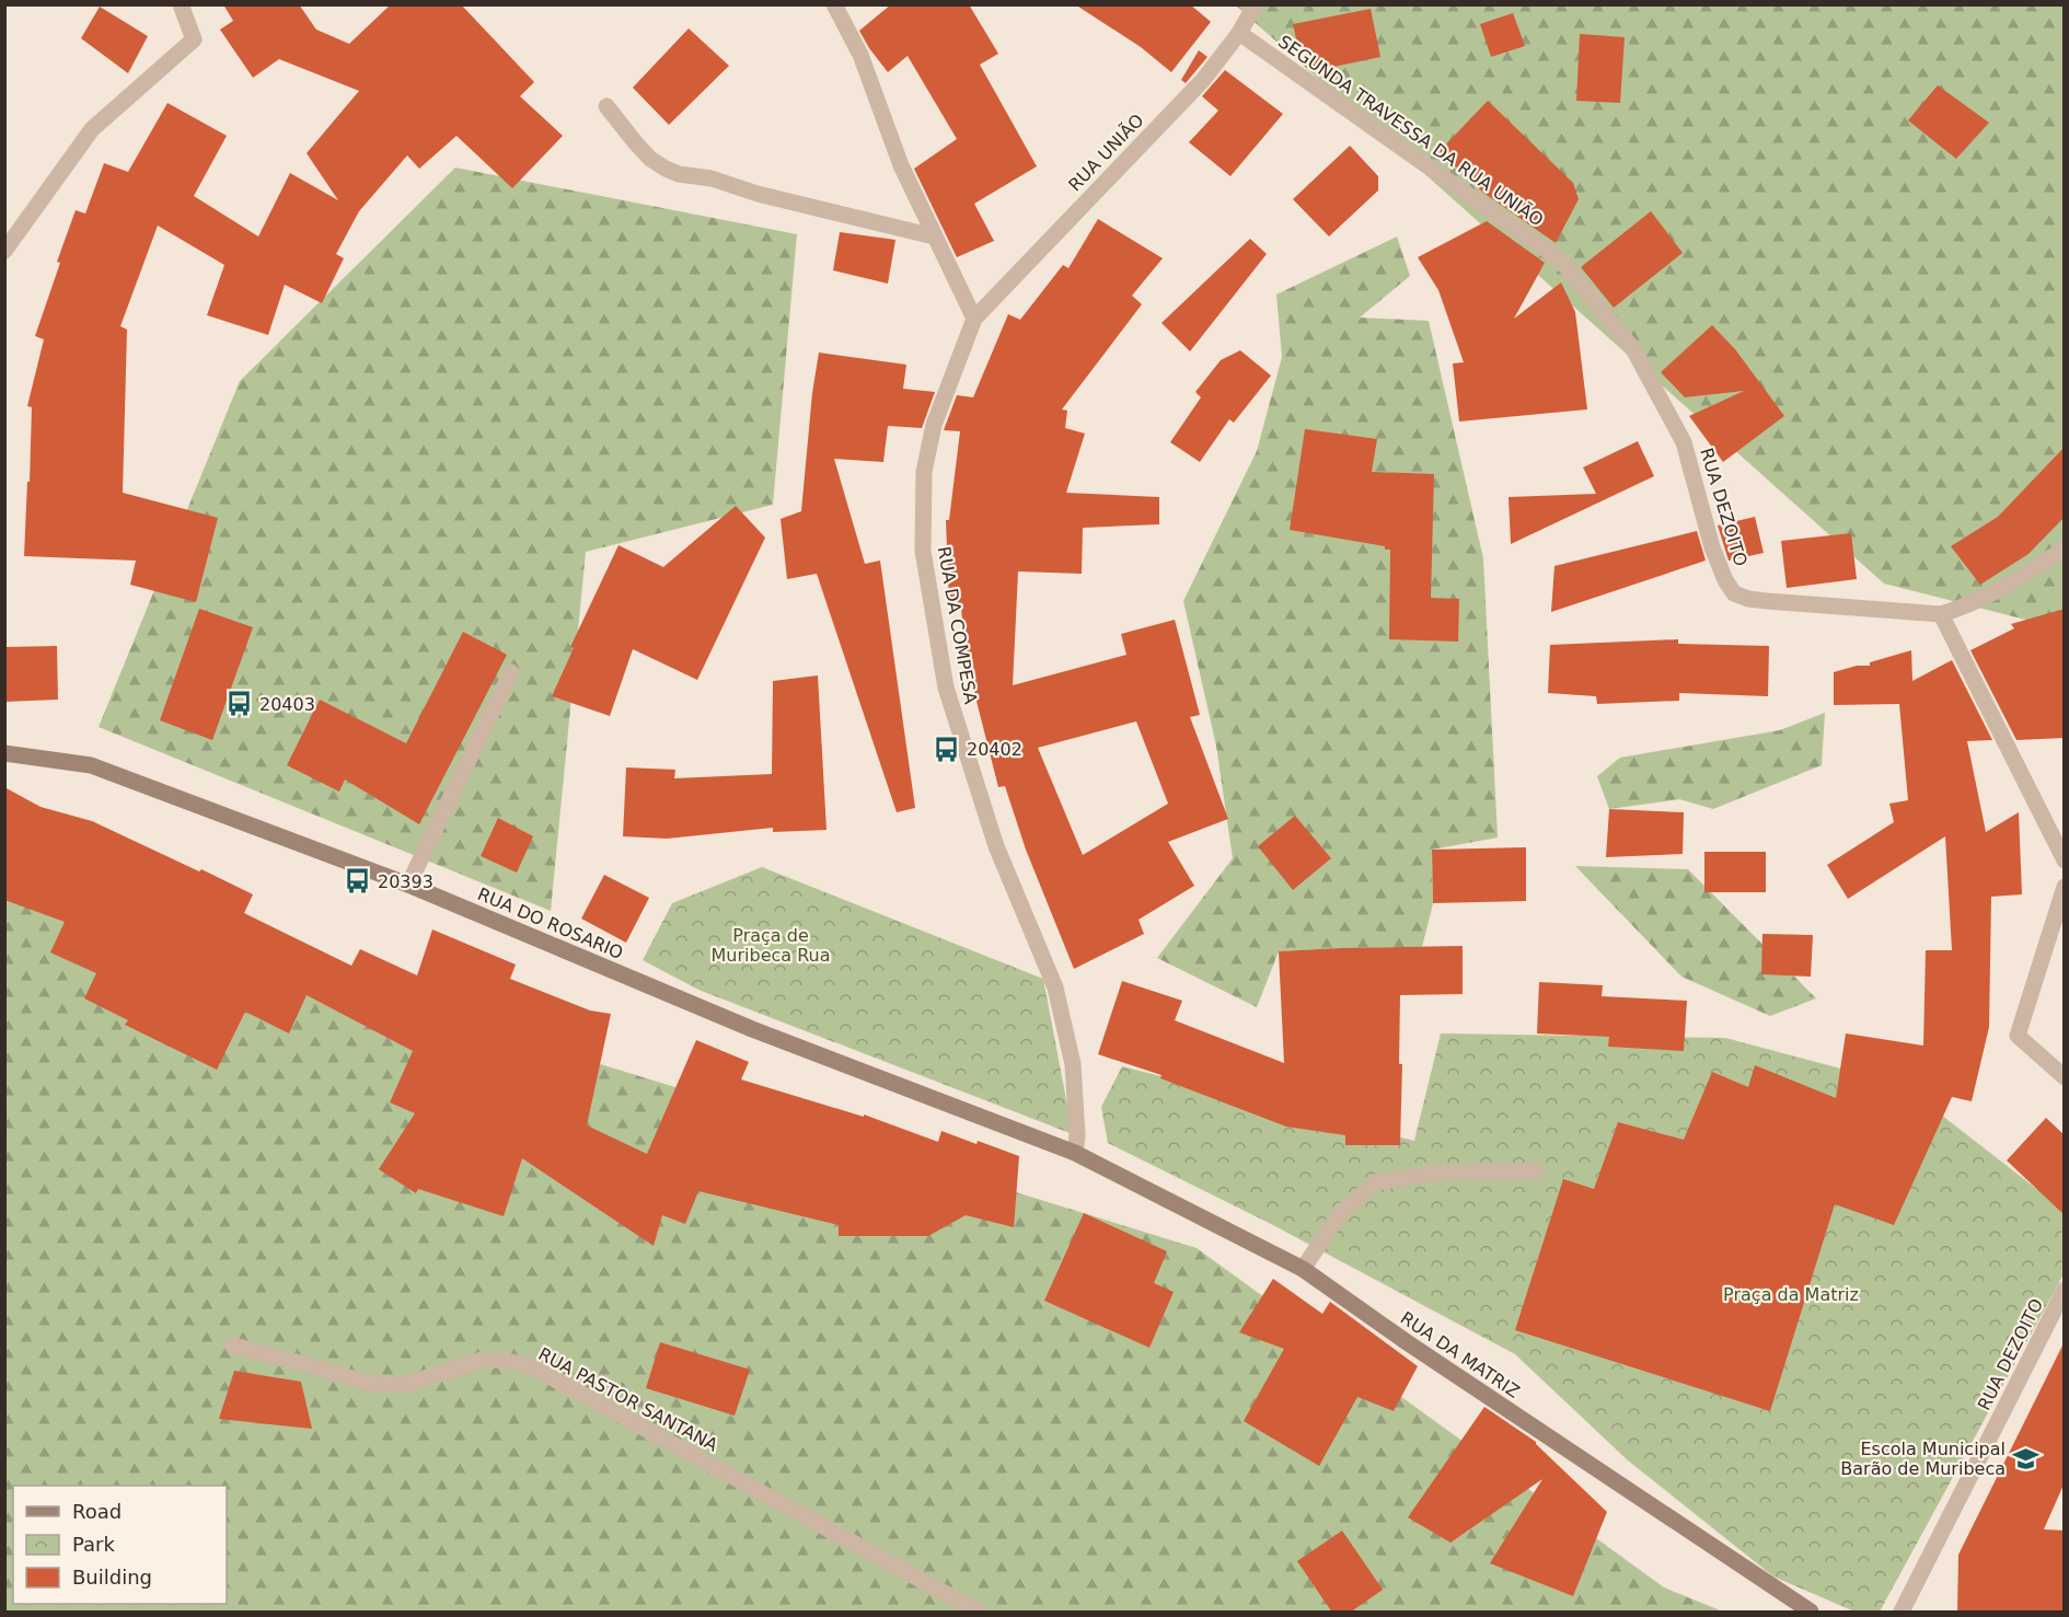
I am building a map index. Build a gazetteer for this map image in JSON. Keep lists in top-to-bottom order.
{
  "streets": {
    "street": [
      "SEGUNDA TRAVESSA DA RUA UNIÃO",
      "RUA UNIÃO",
      "RUA DEZOITO",
      "RUA DA COMPESA",
      "RUA DO ROSARIO",
      "RUA DA MATRIZ",
      "RUA PASTOR SANTANA"
    ]
  },
  "crossings": [
    ["SEGUNDA TRAVESSA DA RUA UNIÃO", "RUA UNIÃO"],
    ["SEGUNDA TRAVESSA DA RUA UNIÃO", "RUA DEZOITO"],
    ["RUA UNIÃO", "RUA DA COMPESA"],
    ["RUA DA COMPESA", "RUA DO ROSARIO"],
    ["RUA DA COMPESA", "RUA DA MATRIZ"],
    ["RUA DO ROSARIO", "RUA DA MATRIZ"]
  ],
  "parks": ["Praça de Muribeca Rua", "Praça da Matriz"],
  "places": {
    "bus stop": ["20403", "20402", "20393"],
    "school or university": ["Escola Municipal Barão de Muribeca"]
  },
  "legend": ["Road", "Park", "Building"]
}
